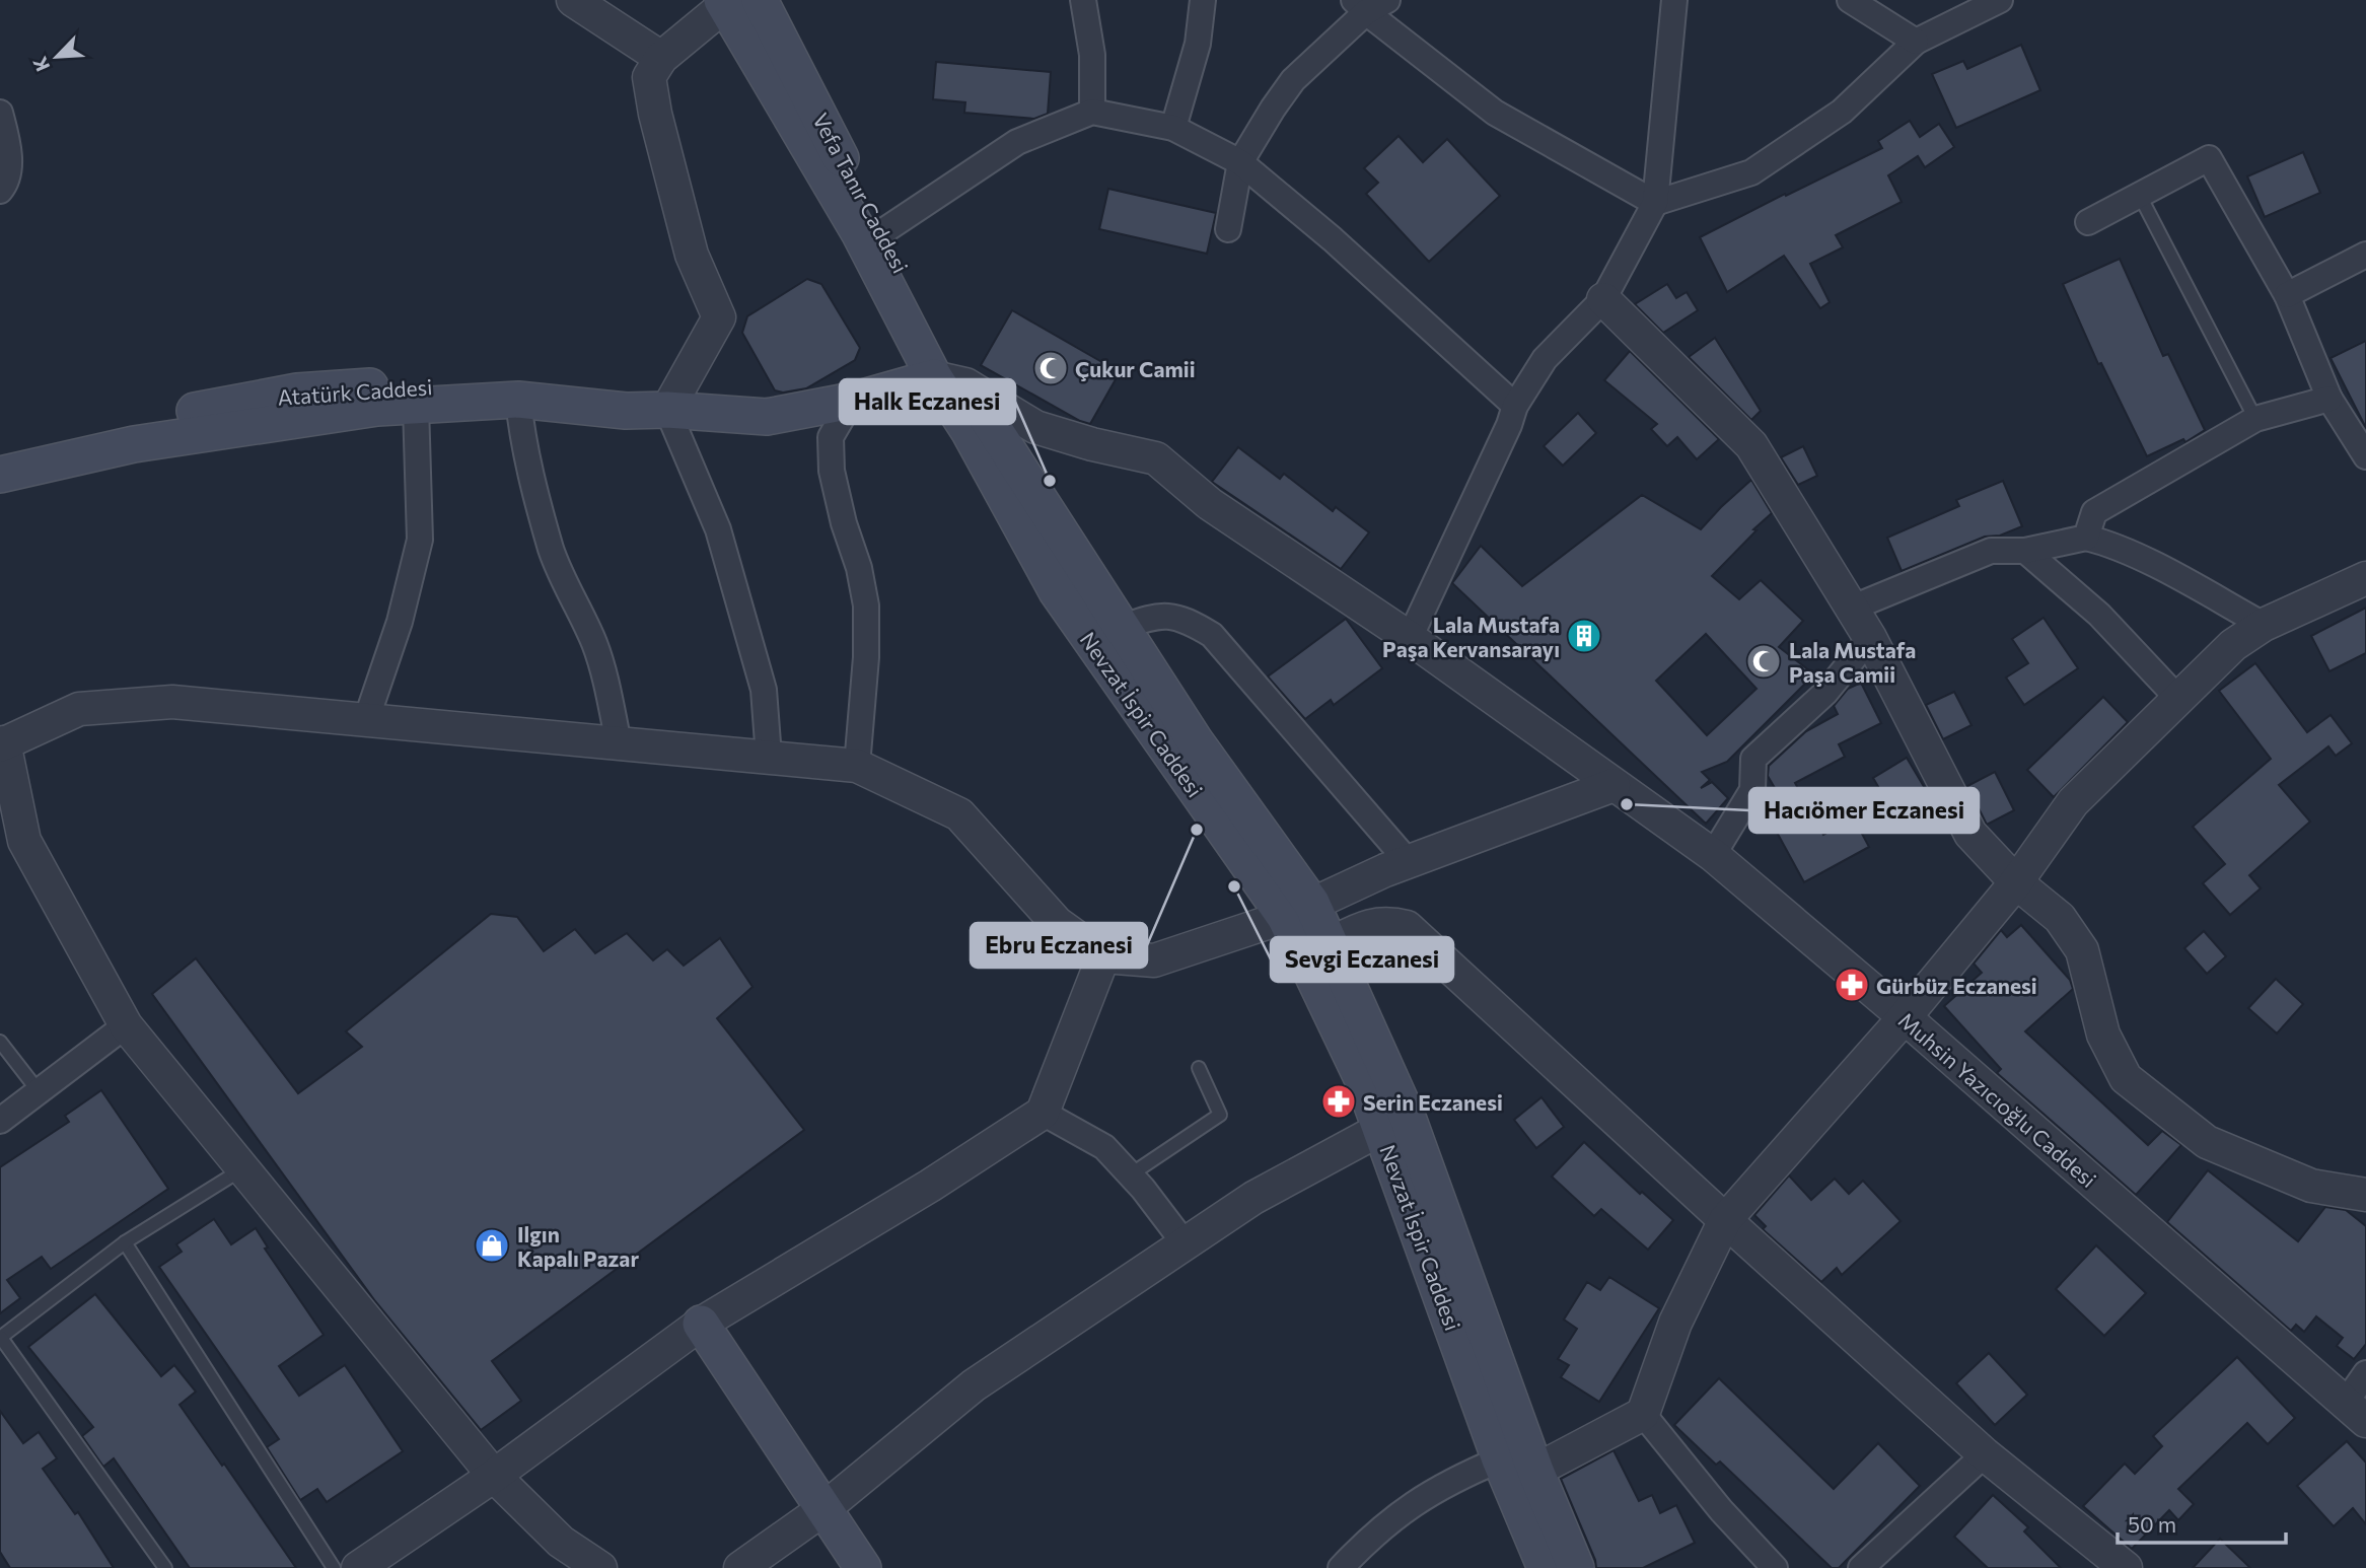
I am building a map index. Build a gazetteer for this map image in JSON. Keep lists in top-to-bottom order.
{
  "streets": {
    "main road": ["Vefa Tanır Caddesi", "Atatürk Caddesi", "Nevzat İspir Caddesi"],
    "street": ["Muhsin Yazıcıoğlu Caddesi"]
  },
  "crossings": [
    ["Vefa Tanır Caddesi", "Atatürk Caddesi"],
    ["Vefa Tanır Caddesi", "Nevzat İspir Caddesi"],
    ["Vefa Tanır Caddesi", "Muhsin Yazıcıoğlu Caddesi"],
    ["Atatürk Caddesi", "Nevzat İspir Caddesi"],
    ["Atatürk Caddesi", "Muhsin Yazıcıoğlu Caddesi"],
    ["Nevzat İspir Caddesi", "Muhsin Yazıcıoğlu Caddesi"]
  ],
  "places": {
    "mosque": ["Çukur Camii", "Lala Mustafa Paşa Camii"],
    "other": [
      "Halk Eczanesi",
      "Hacıömer Eczanesi",
      "Ebru Eczanesi",
      "Sevgi Eczanesi"
    ],
    "building": ["Lala Mustafa Paşa Kervansarayı"],
    "pharmacy": ["Gürbüz Eczanesi", "Serin Eczanesi"],
    "shop": ["Ilgın Kapalı Pazar"]
  },
  "scale_bar": "50 m",
  "north": "bottom left"
}
